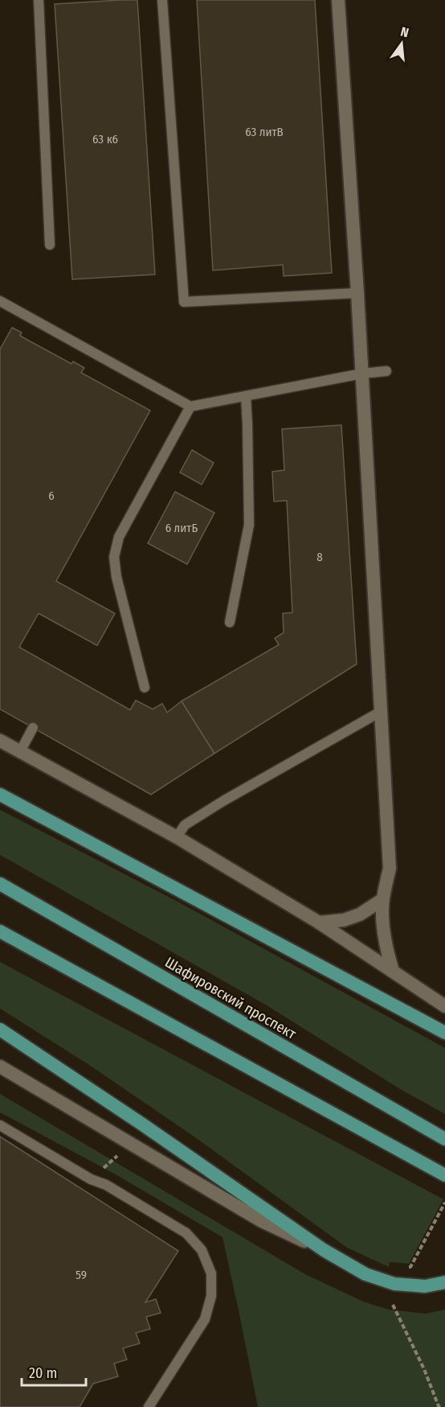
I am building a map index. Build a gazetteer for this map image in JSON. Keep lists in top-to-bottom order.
{
  "streets": {
    "main road": ["Шафировский проспект"]
  },
  "house_numbers": [
    "63 литВ",
    "63 к6",
    "6",
    "6 литБ",
    "8",
    "59"
  ],
  "scale_bar": "20 m",
  "north": "top"
}
